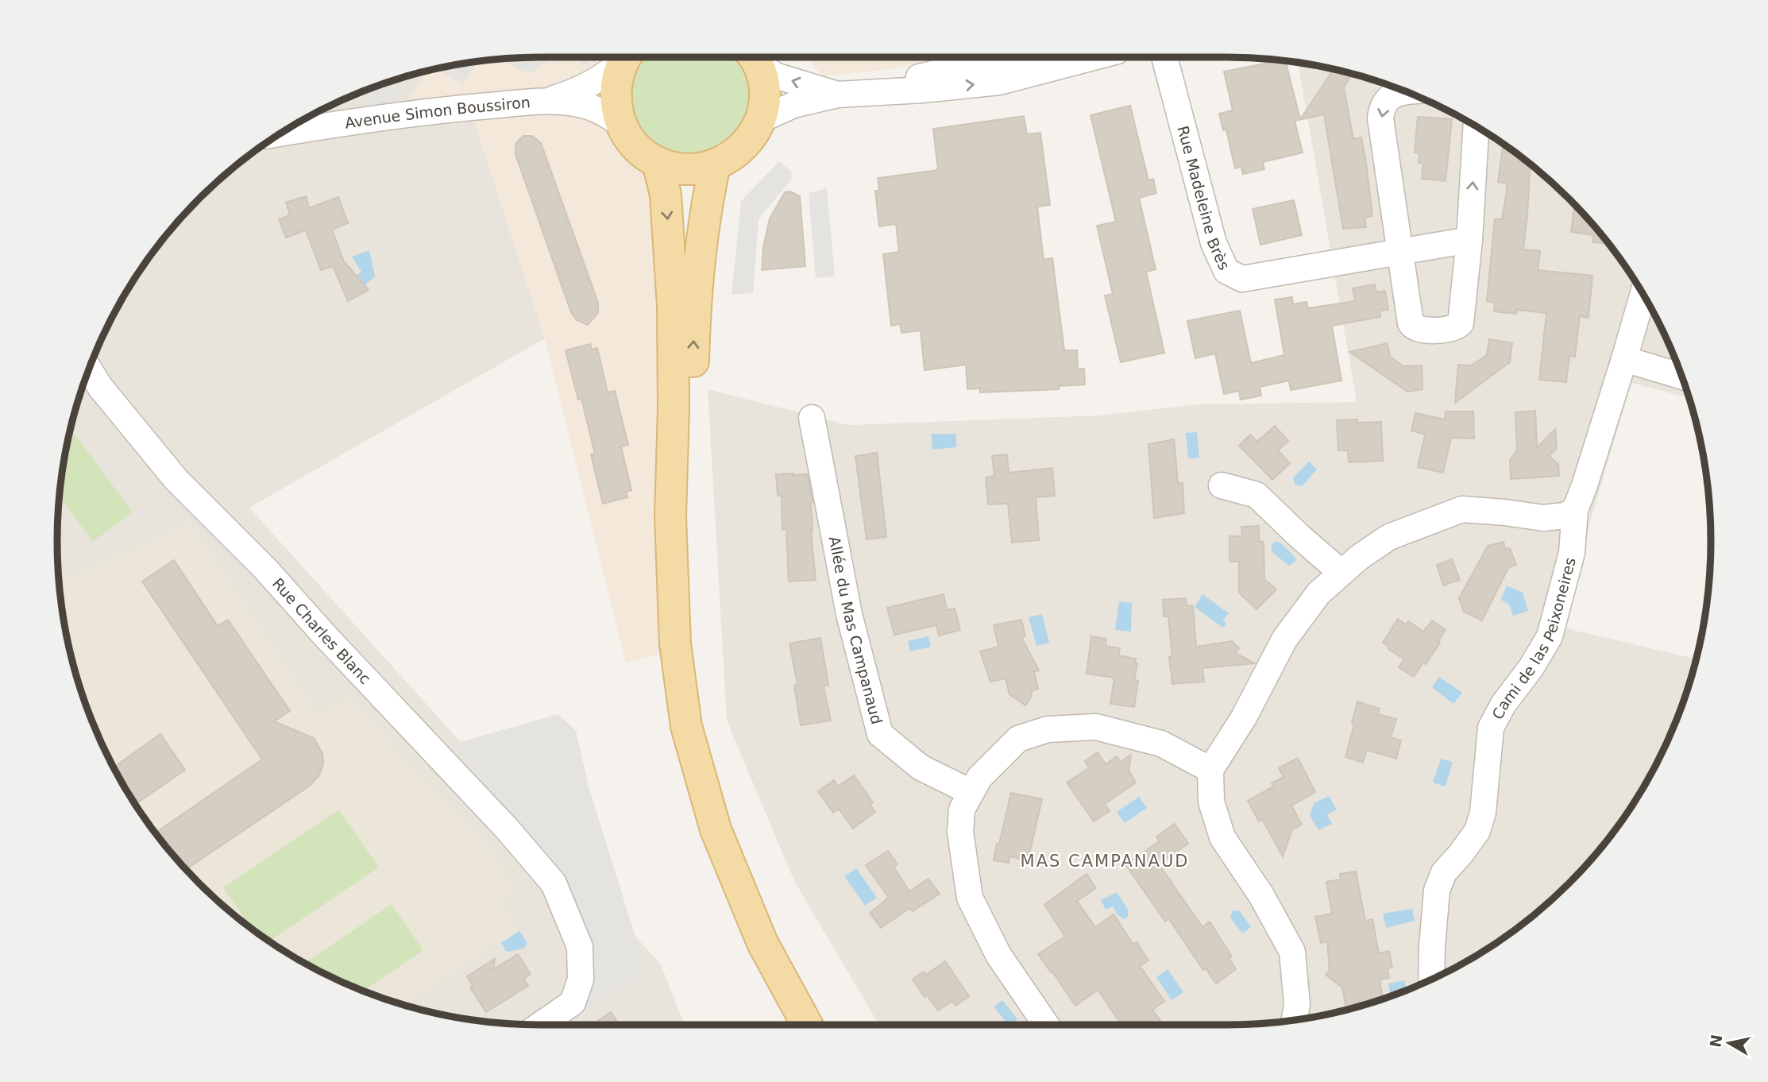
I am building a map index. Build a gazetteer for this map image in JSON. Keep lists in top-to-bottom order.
{
  "streets": {
    "street": [
      "Avenue Simon Boussiron",
      "Rue Madeleine Brès",
      "Allée du Mas Campanaud",
      "Rue Charles Blanc",
      "Cami de las Peixoneires"
    ]
  },
  "districts": ["MAS CAMPANAUD"],
  "north": "left"
}
